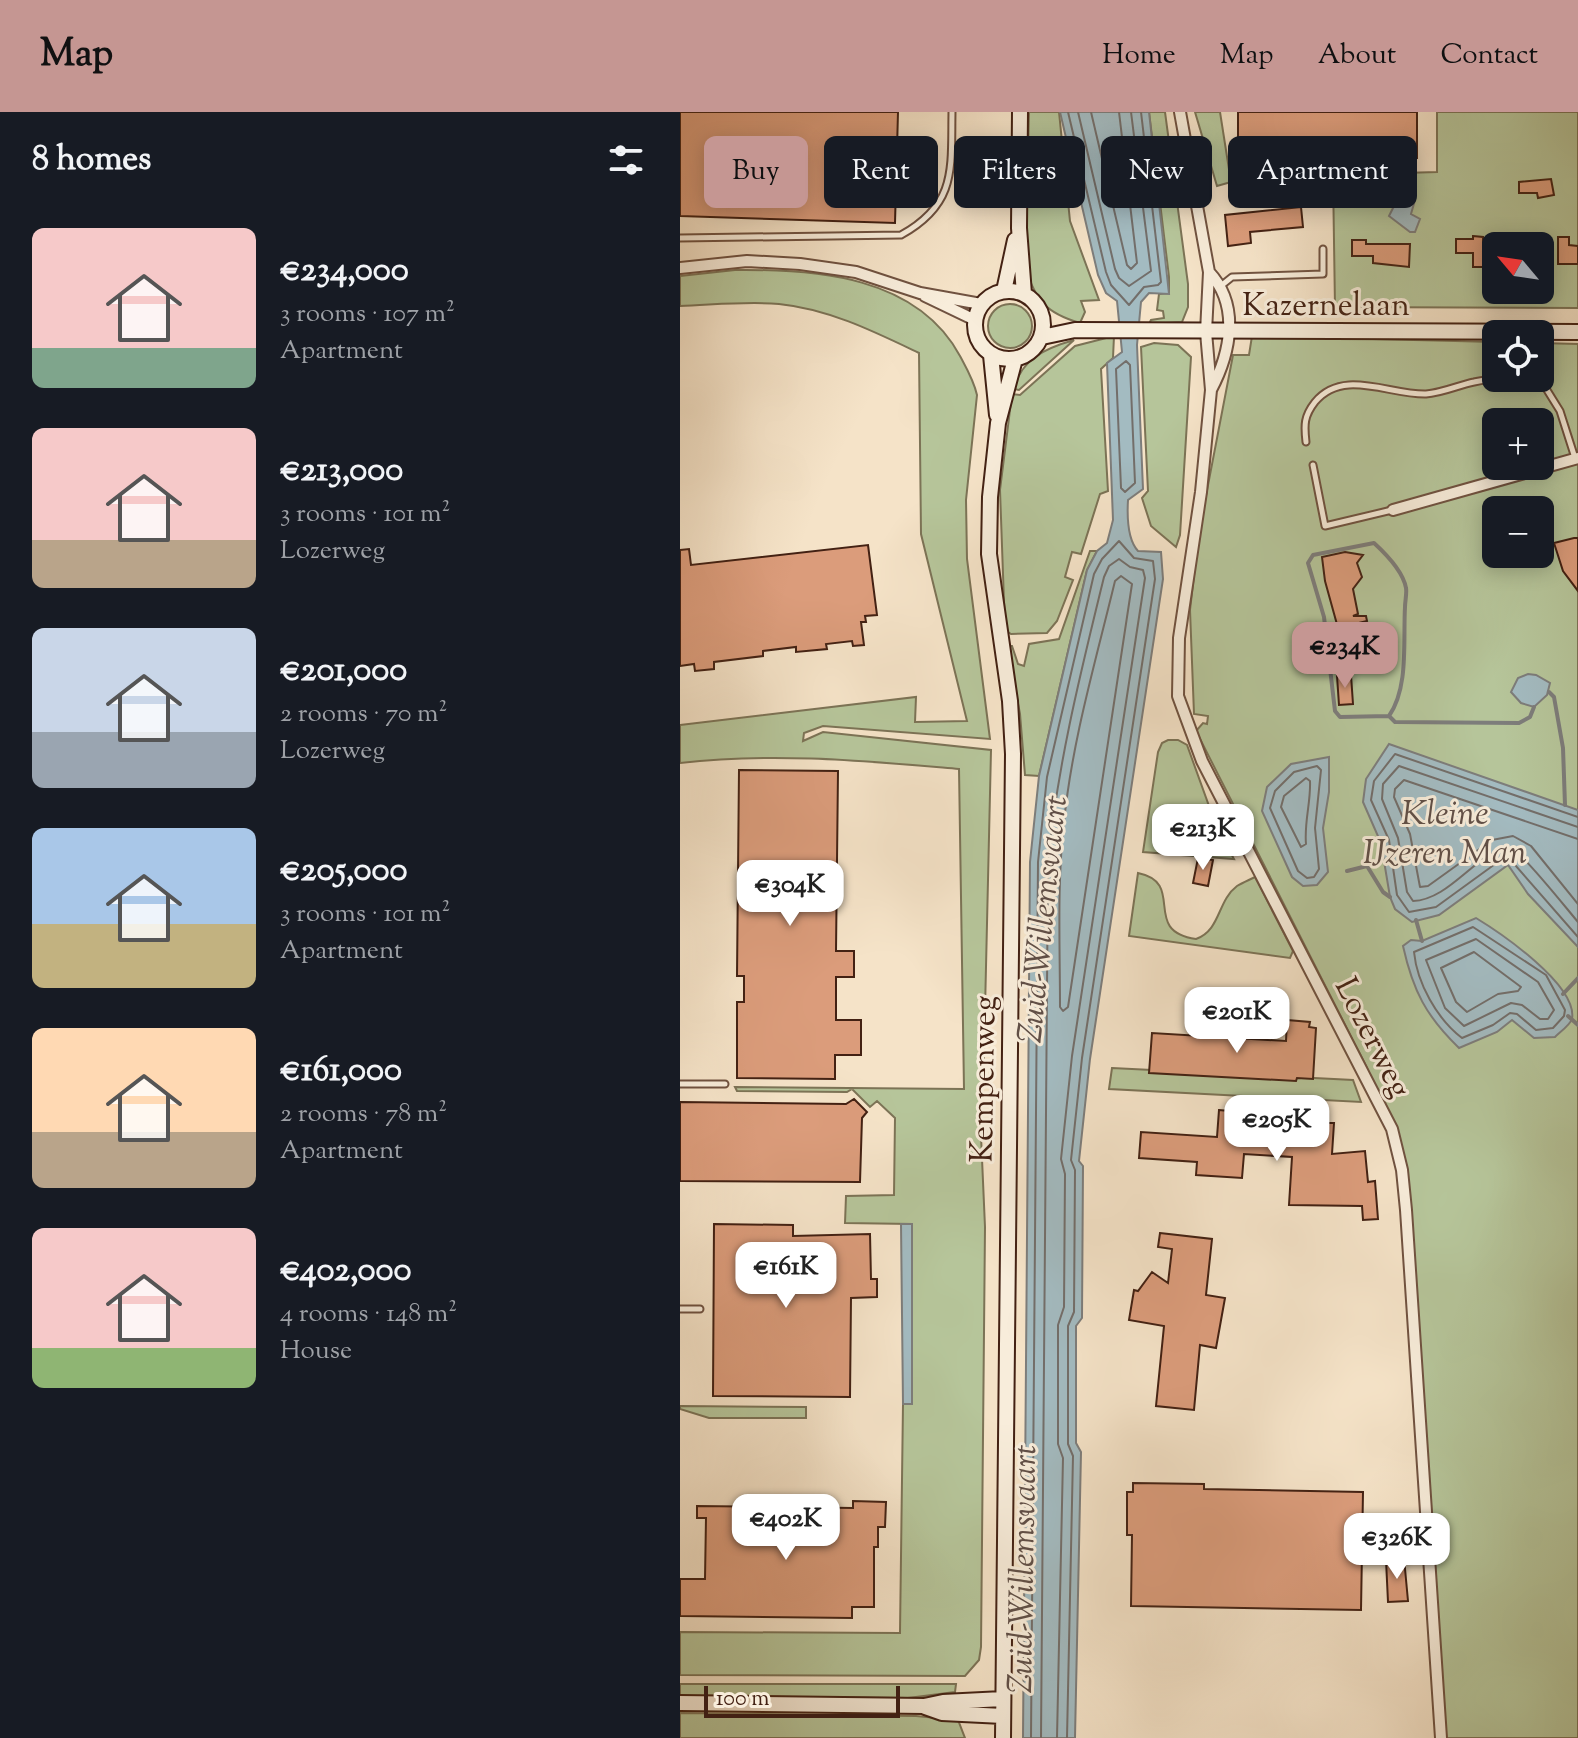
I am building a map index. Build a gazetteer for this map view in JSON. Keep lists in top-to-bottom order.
{
  "streets": {
    "main road": ["Kazernelaan", "Kempenweg"],
    "street": ["Lozerweg"]
  },
  "crossings": [
    ["Kazernelaan", "Lozerweg"],
    ["Kazernelaan", "Kempenweg"]
  ],
  "water": ["Kleine IJzeren Man", "Zuid-Willemsvaart"],
  "scale_bar": "100 m",
  "north": "top left",
  "page": {
    "header": "Map",
    "nav": [
      "Home",
      "Map",
      "About",
      "Contact"
    ],
    "heading": "8 homes",
    "chip": [
      "Buy",
      "Rent",
      "Filters",
      "New",
      "Apartment"
    ],
    "list": [
      {
        "name": "€234,000",
        "note": "3 rooms · 107 m² · Apartment"
      },
      {
        "name": "€213,000",
        "note": "3 rooms · 101 m² · Lozerweg"
      },
      {
        "name": "€201,000",
        "note": "2 rooms · 70 m² · Lozerweg"
      },
      {
        "name": "€205,000",
        "note": "3 rooms · 101 m² · Apartment"
      },
      {
        "name": "€161,000",
        "note": "2 rooms · 78 m² · Apartment"
      },
      {
        "name": "€402,000",
        "note": "4 rooms · 148 m² · House"
      }
    ],
    "map_buttons": ["+", "−"],
    "price": [
      "€234K",
      "€213K",
      "€304K",
      "€201K",
      "€205K",
      "€161K",
      "€402K",
      "€326K"
    ],
    "scale": "100 m"
  }
}
